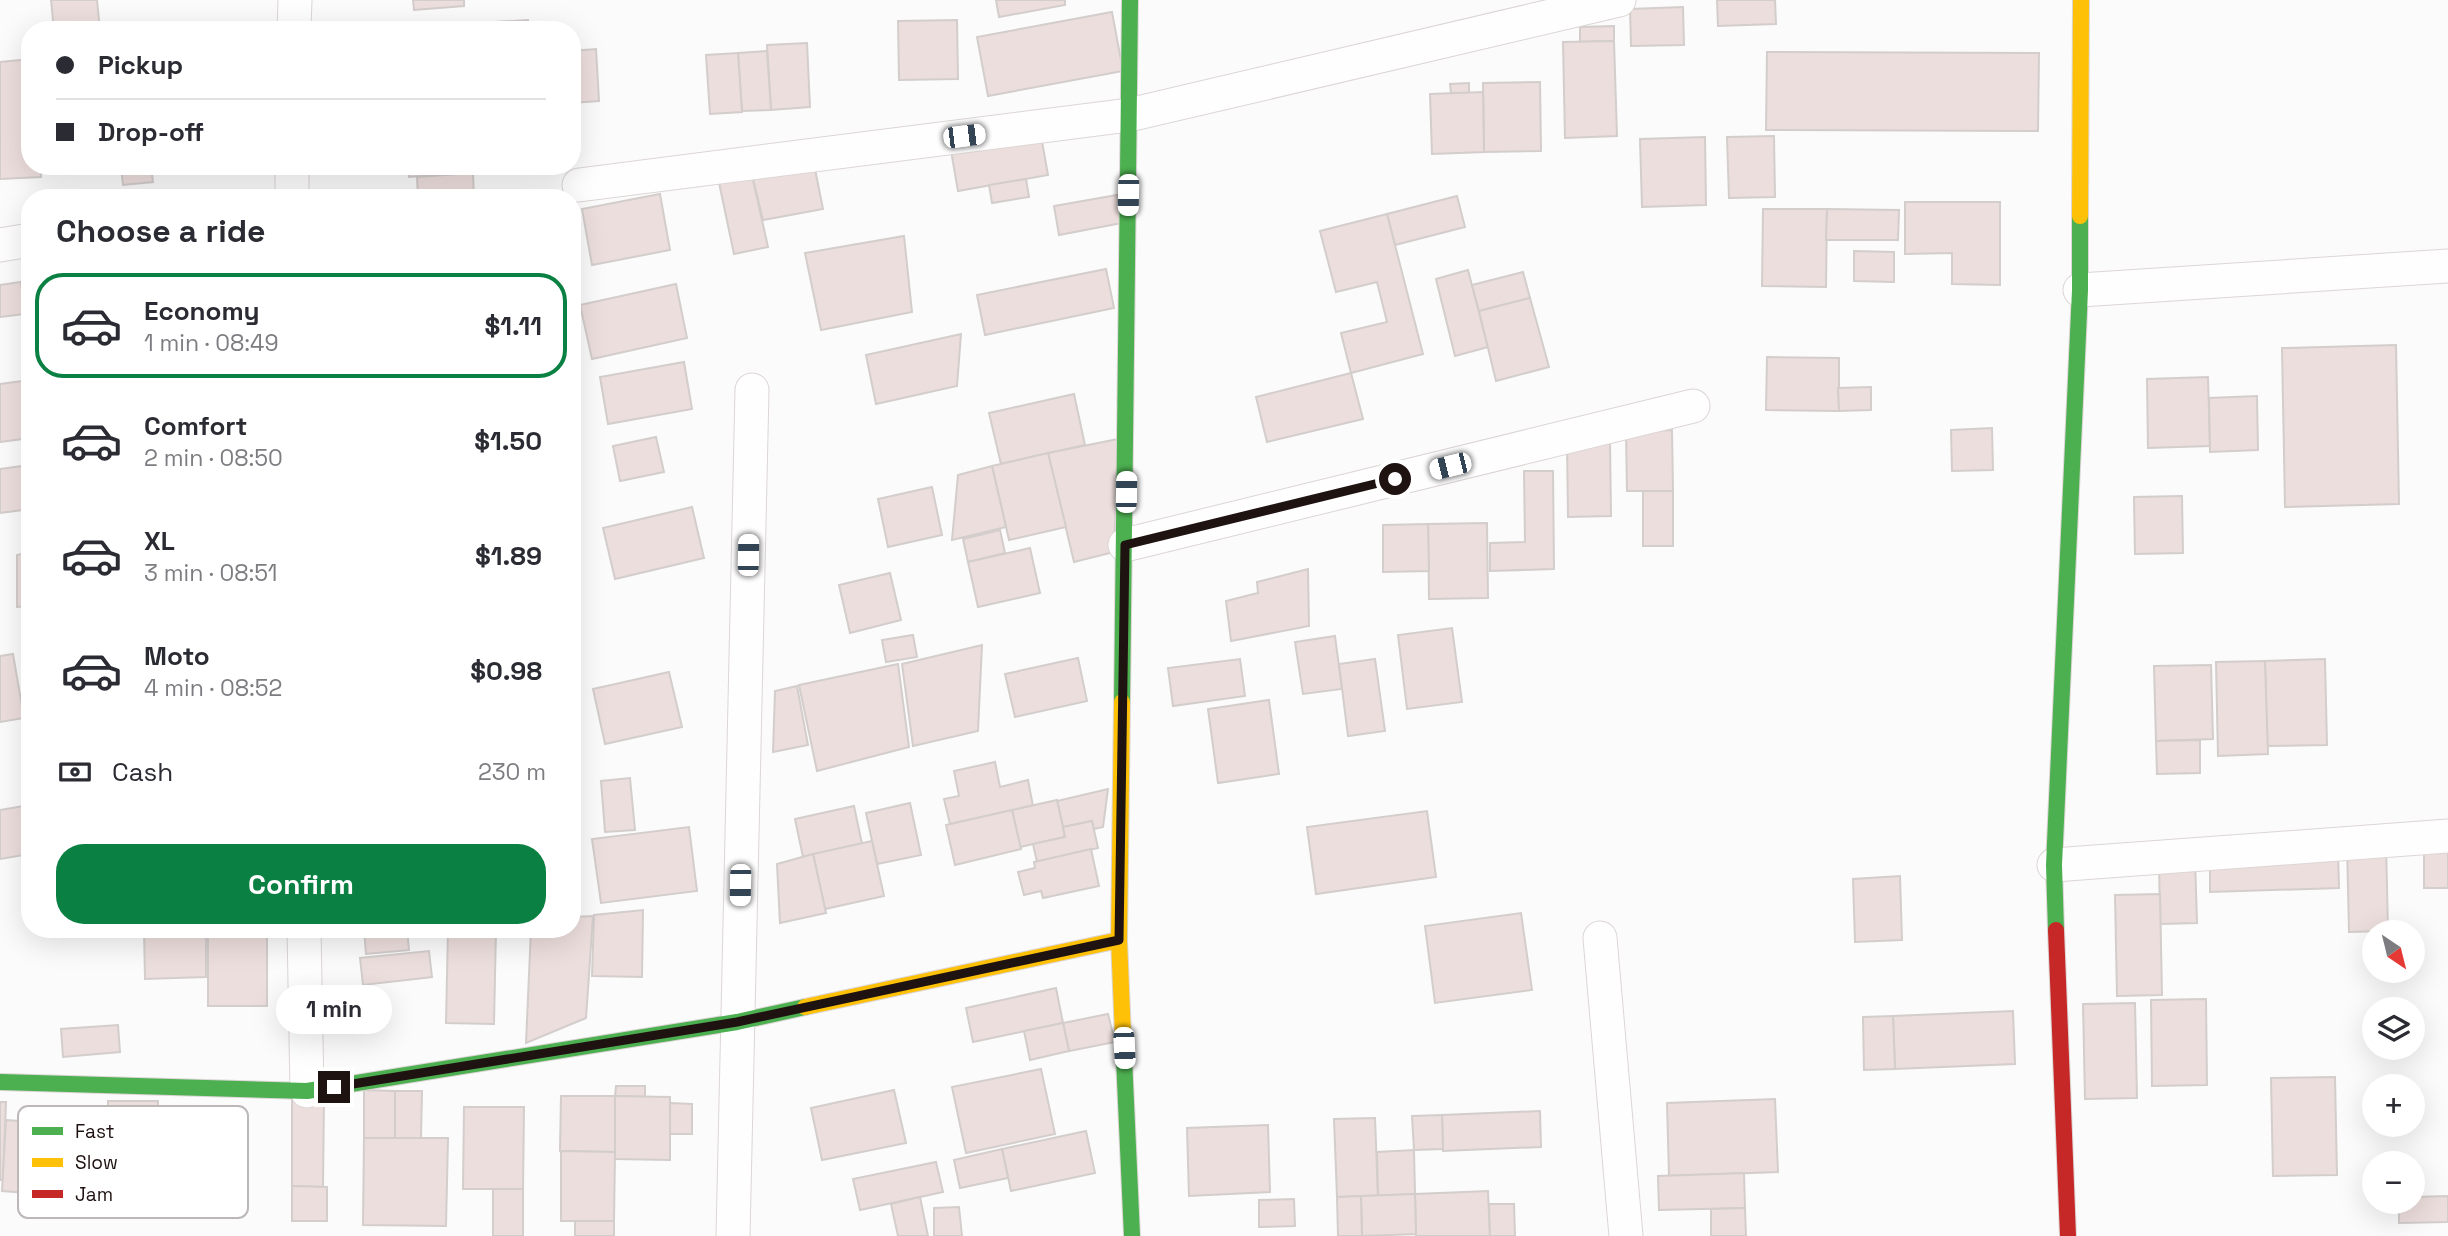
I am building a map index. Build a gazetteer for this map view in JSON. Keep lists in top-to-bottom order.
{
  "legend": ["Fast", "Slow", "Jam"],
  "north": "bottom right",
  "page": {
    "banner": ["Pickup", "Drop-off"],
    "heading": "Choose a ride",
    "list": [
      {
        "name": "Economy",
        "note": "1 min · 08:49",
        "value": "$1.11"
      },
      {
        "name": "Comfort",
        "note": "2 min · 08:50",
        "value": "$1.50"
      },
      {
        "name": "XL",
        "note": "3 min · 08:51",
        "value": "$1.89"
      },
      {
        "name": "Moto",
        "note": "4 min · 08:52",
        "value": "$0.98"
      }
    ],
    "pay": ["Cash", "230 m"],
    "buttons": "Confirm",
    "map_buttons": ["+", "−"],
    "bubble": "1 min"
  }
}
